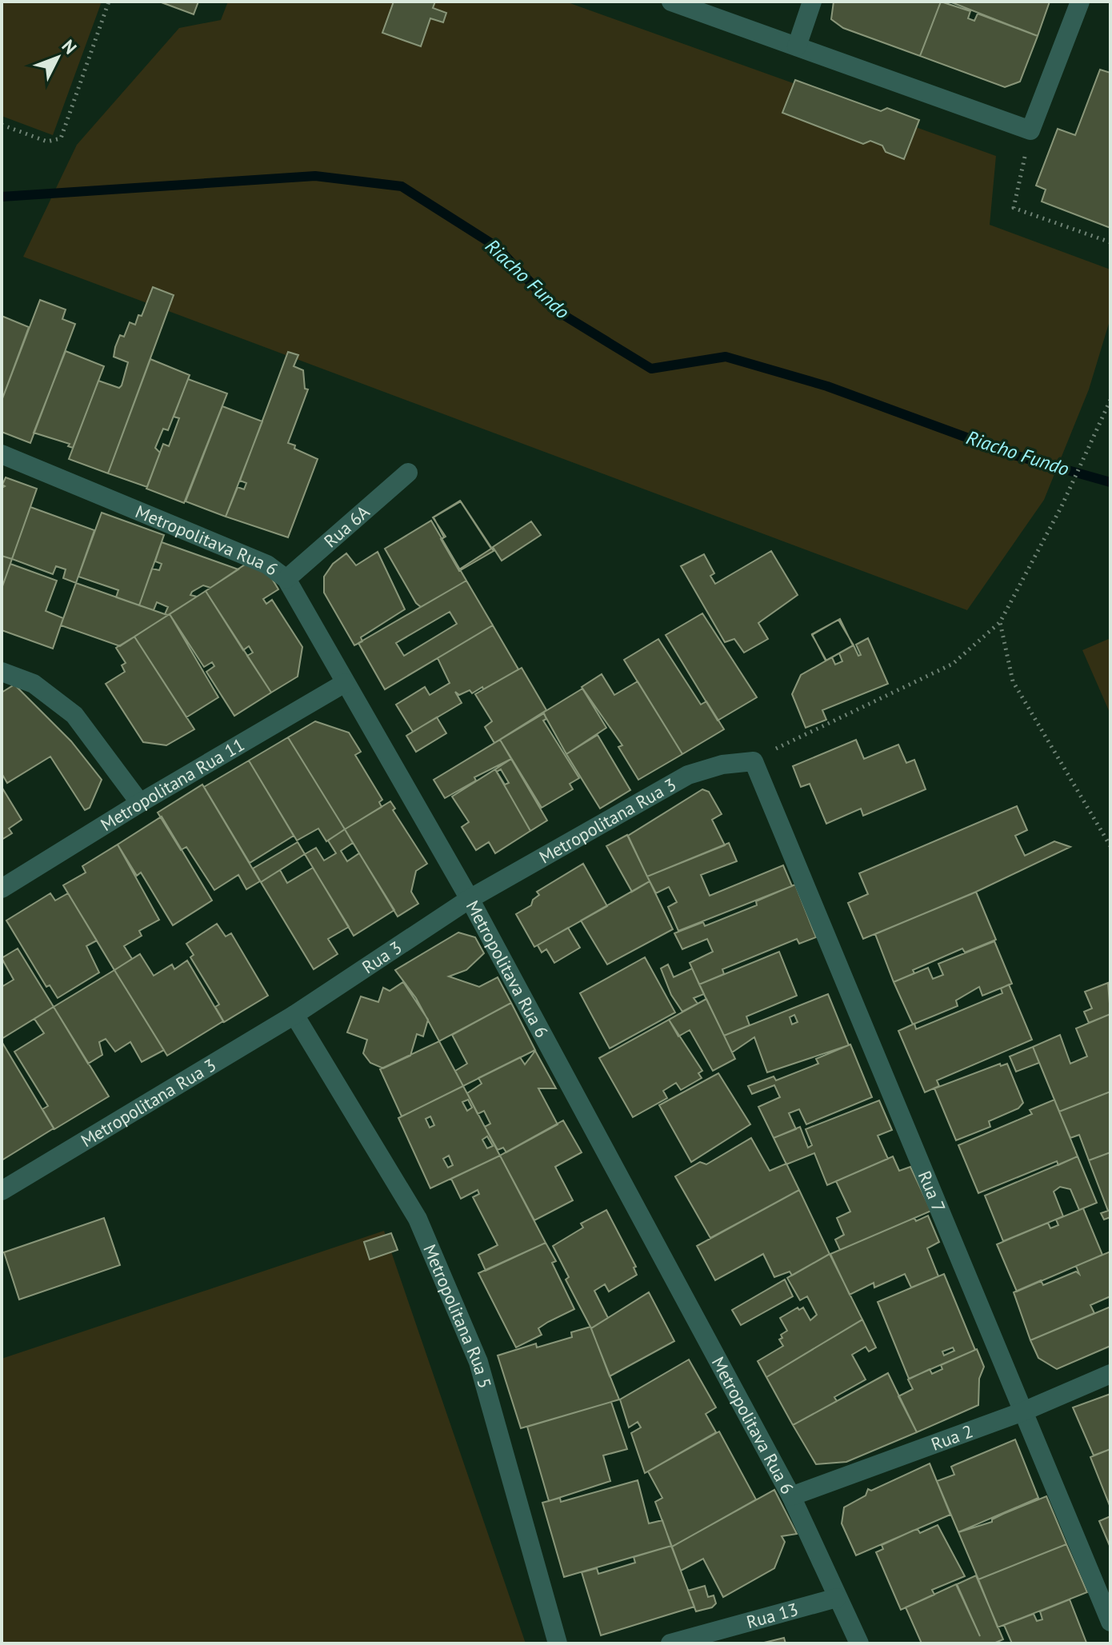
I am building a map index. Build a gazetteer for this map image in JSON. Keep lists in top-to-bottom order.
{
  "streets": {
    "street": [
      "Rua 6A",
      "Metropolitava Rua 6",
      "Metropolitana Rua 11",
      "Metropolitana Rua 3",
      "Rua 3",
      "Rua 7",
      "Metropolitana Rua 5",
      "Rua 2",
      "Rua 13"
    ]
  },
  "crossings": [
    ["Rua 6A", "Metropolitava Rua 6"],
    ["Metropolitava Rua 6", "Metropolitana Rua 11"],
    ["Metropolitava Rua 6", "Metropolitana Rua 3"],
    ["Metropolitava Rua 6", "Rua 3"],
    ["Metropolitava Rua 6", "Rua 2"],
    ["Metropolitava Rua 6", "Rua 13"],
    ["Metropolitana Rua 3", "Rua 3"],
    ["Metropolitana Rua 3", "Rua 7"],
    ["Metropolitana Rua 3", "Metropolitana Rua 5"],
    ["Rua 3", "Metropolitana Rua 5"],
    ["Rua 7", "Rua 2"]
  ],
  "water": ["Riacho Fundo"],
  "north": "top right"
}
